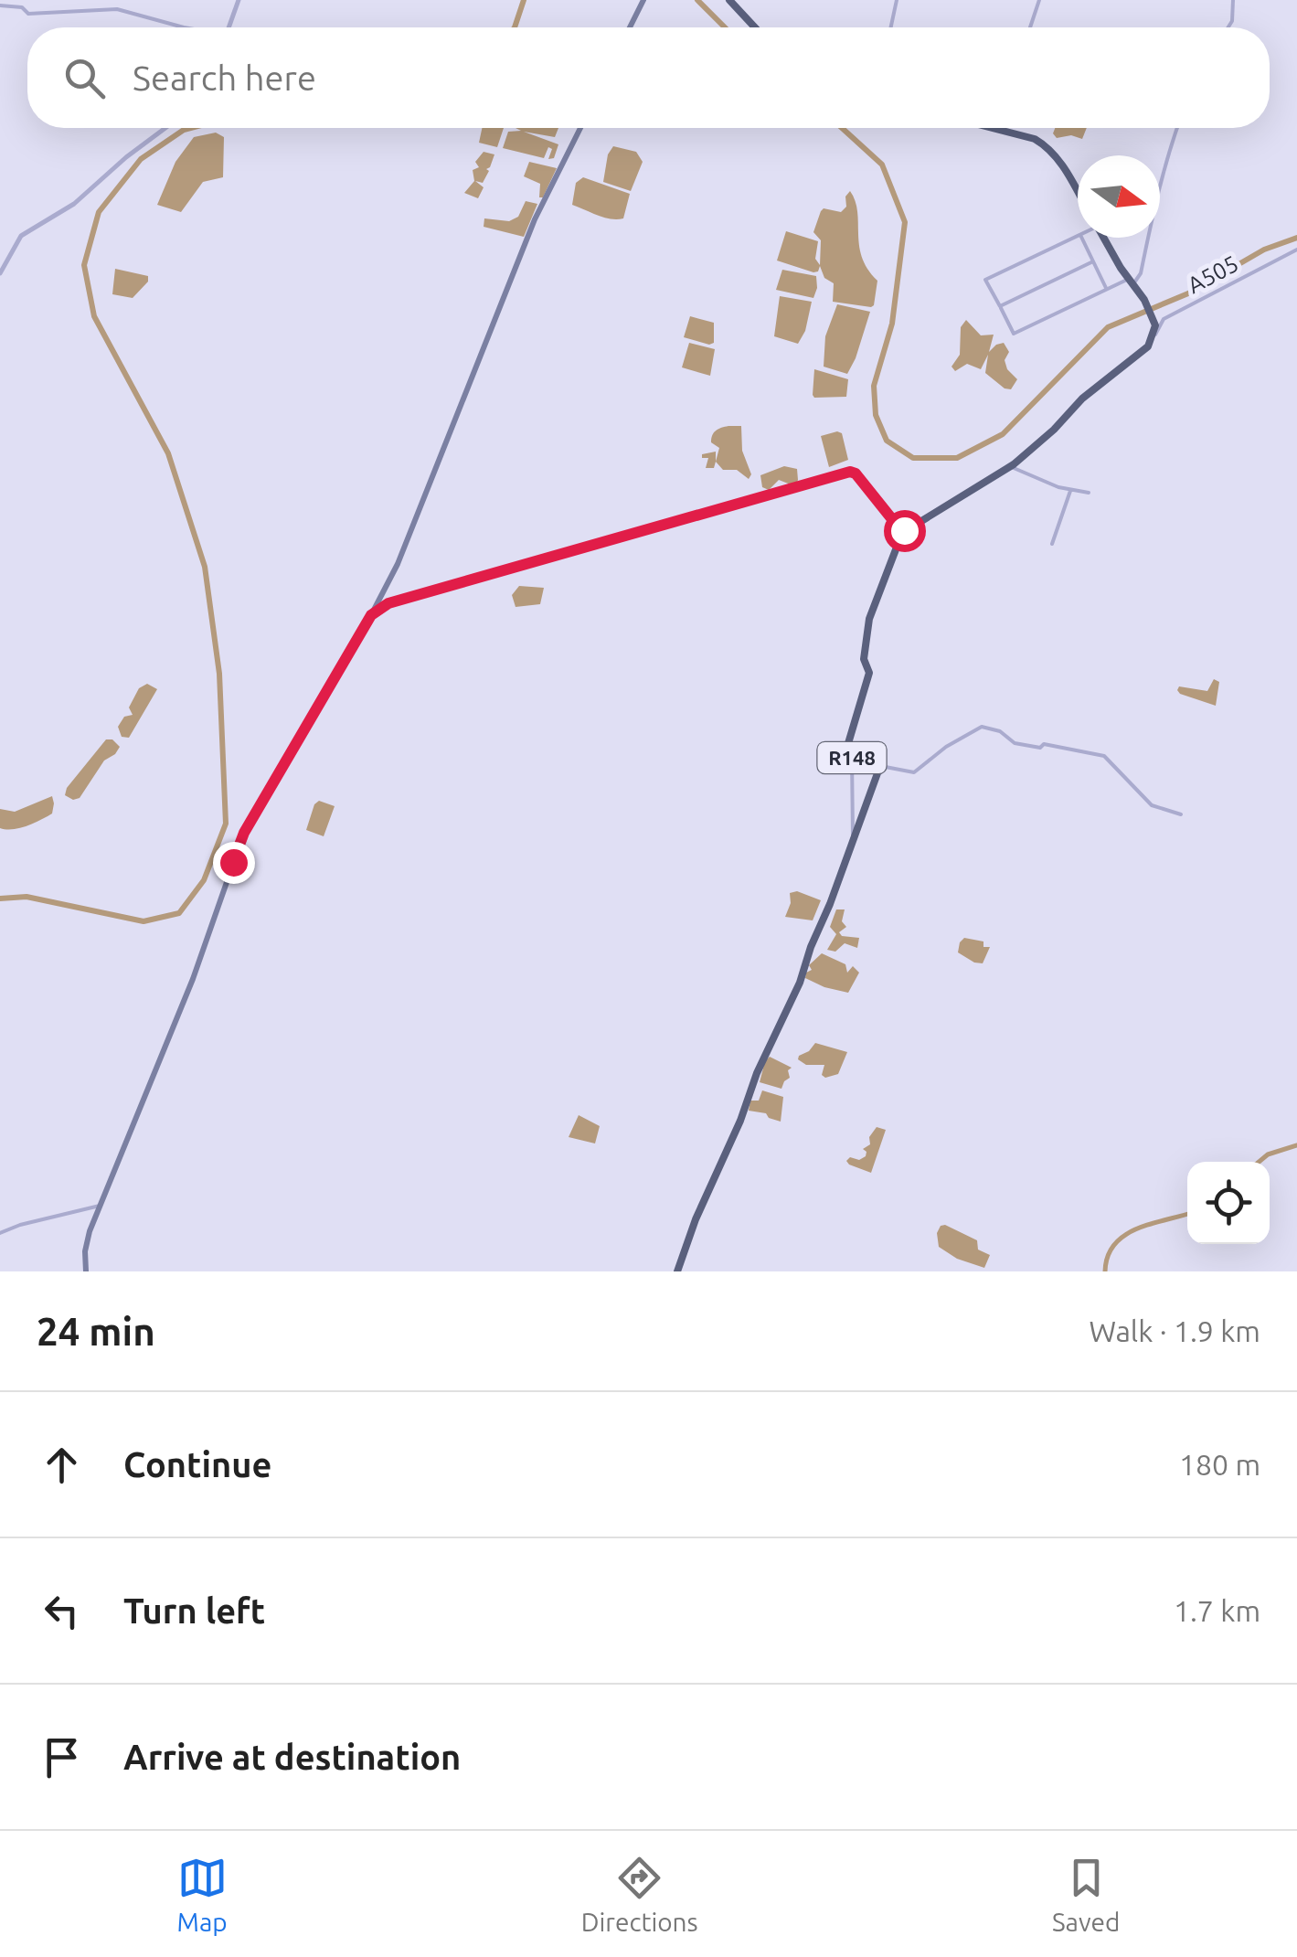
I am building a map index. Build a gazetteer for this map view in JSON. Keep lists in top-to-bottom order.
{
  "streets": {
    "main road": ["R148"],
    "street": ["A505"]
  },
  "north": "right",
  "page": {
    "search": "Search here",
    "heading": ["24 min", "Walk · 1.9 km"],
    "list": [
      ["Continue", "180 m"],
      ["Turn left", "1.7 km"],
      "Arrive at destination"
    ],
    "nav": ["Map", "Directions", "Saved"]
  }
}
